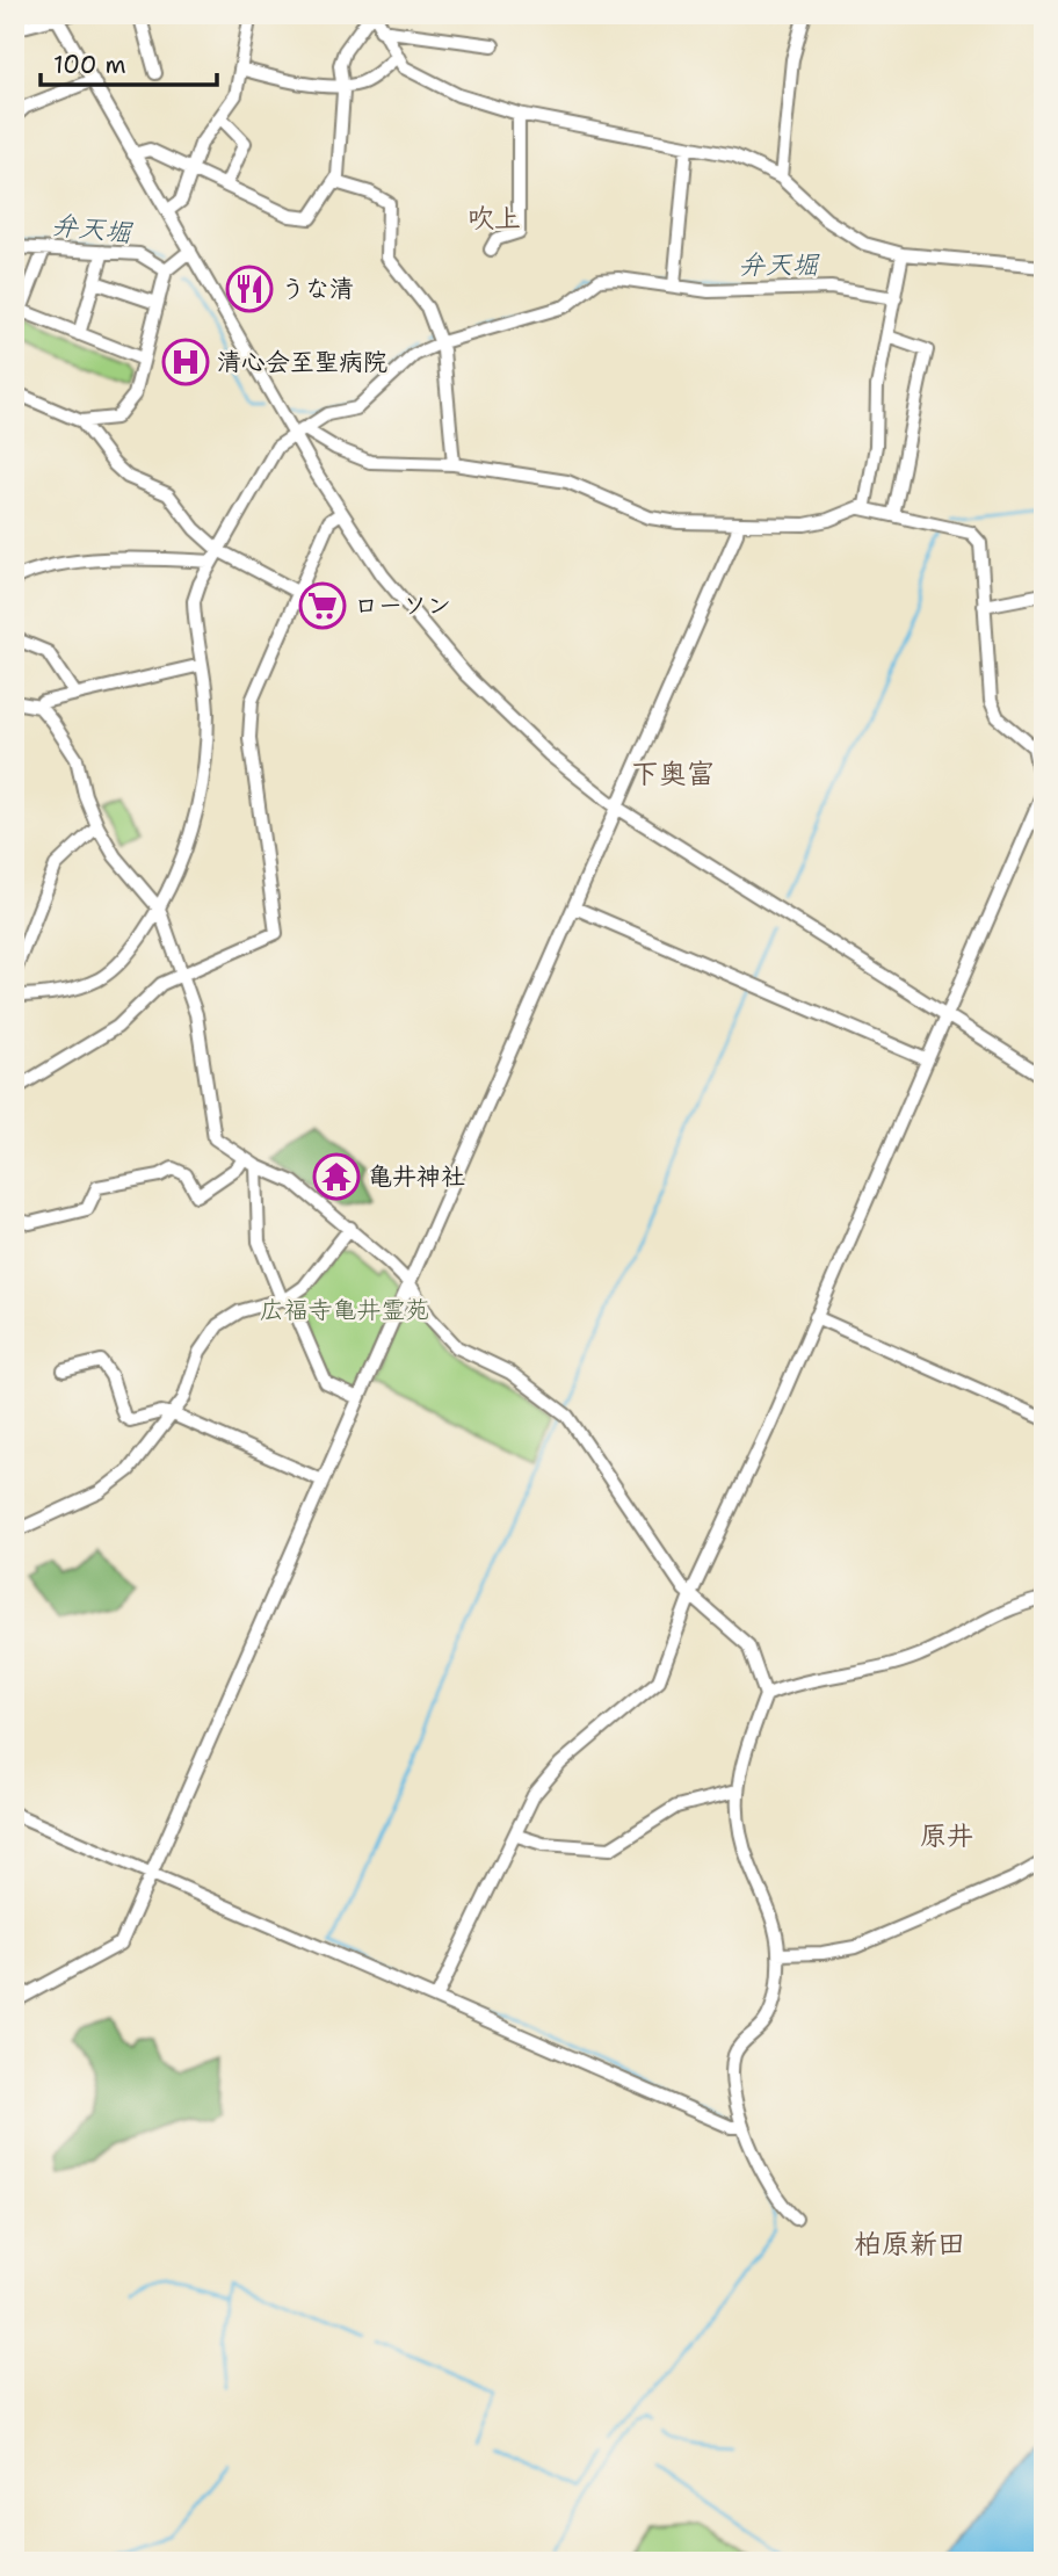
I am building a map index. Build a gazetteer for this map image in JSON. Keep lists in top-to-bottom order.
{
  "districts": [
    "吹上",
    "下奥富",
    "原井",
    "柏原新田"
  ],
  "water": ["弁天堀"],
  "parks": ["広福寺亀井霊苑"],
  "places": {
    "restaurant": ["うな清"],
    "hospital": ["清心会至聖病院"],
    "supermarket": ["ローソン"],
    "temple": ["亀井神社"]
  },
  "scale_bar": "100 m"
}
